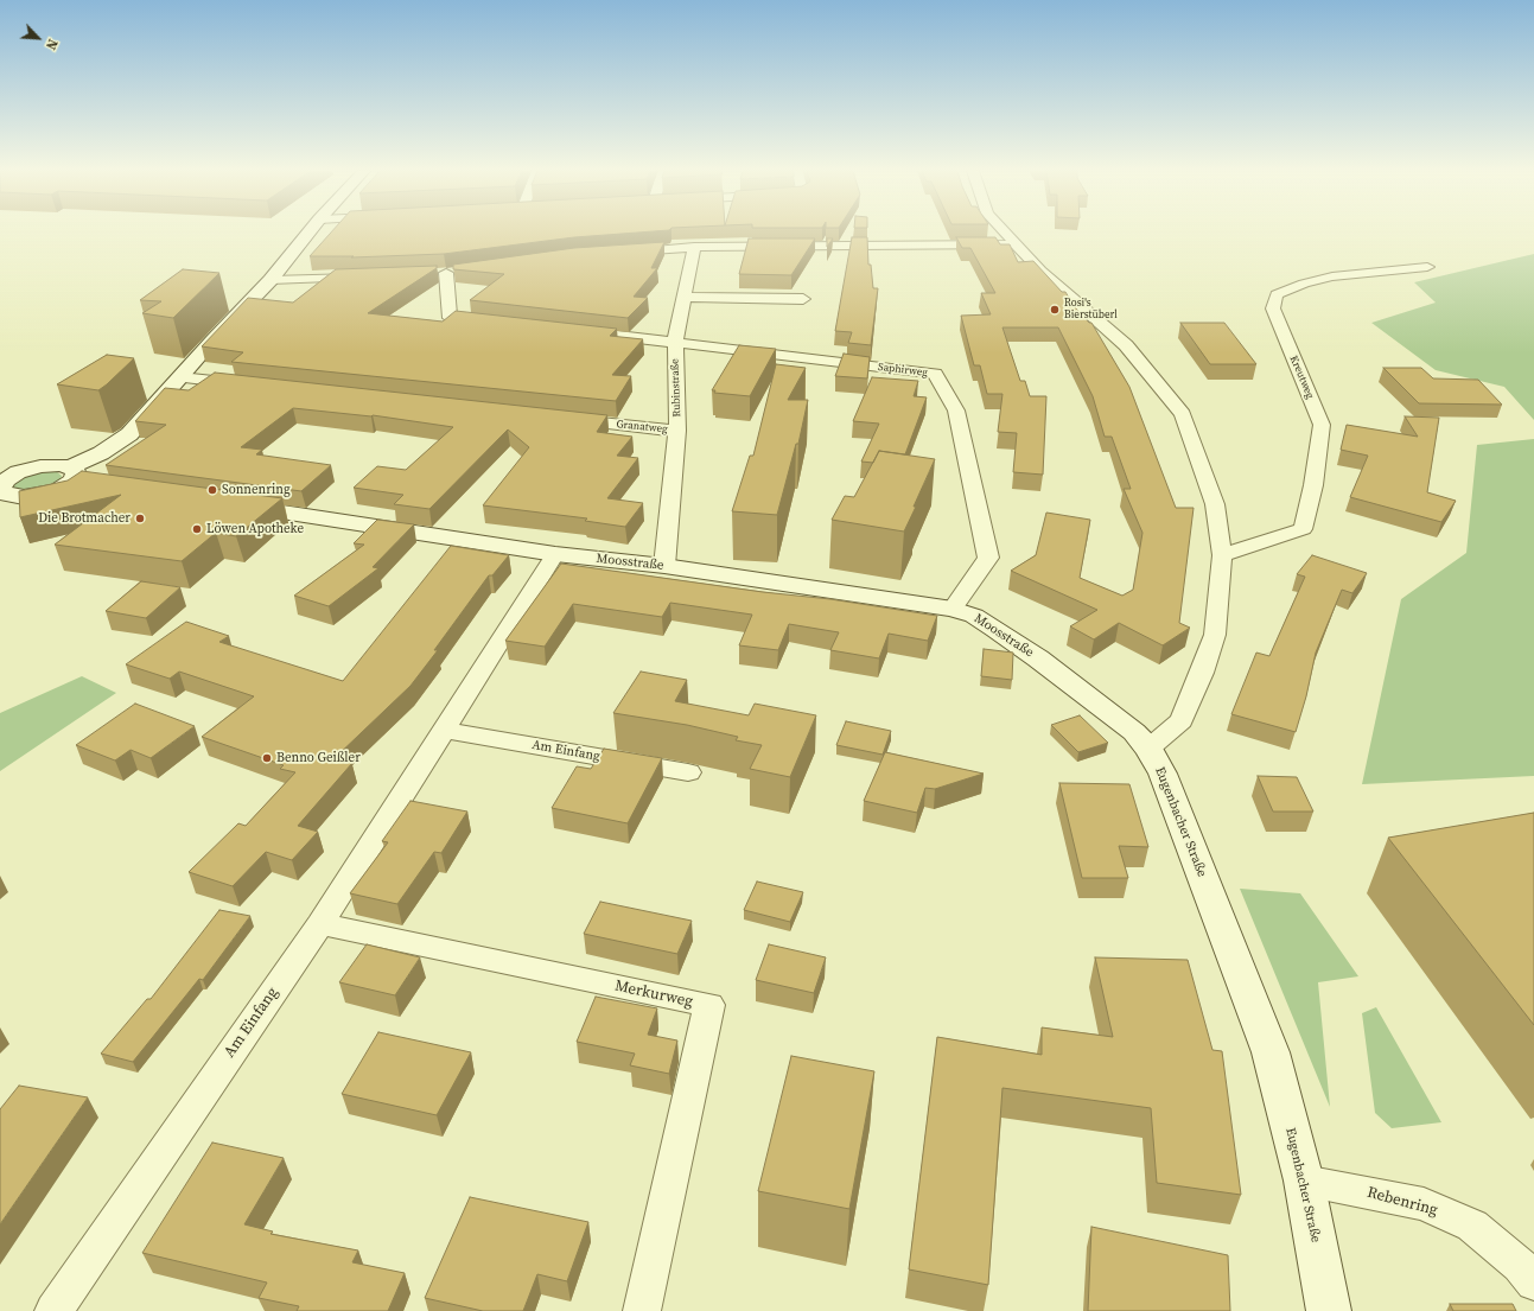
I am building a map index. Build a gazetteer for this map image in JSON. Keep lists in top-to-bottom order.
{
  "streets": {
    "street": [
      "Saphirweg",
      "Kreutweg",
      "Rubinstraße",
      "Granatweg",
      "Moosstraße",
      "Am Einfang",
      "Eugenbacher Straße",
      "Merkurweg",
      "Rebenring"
    ]
  },
  "crossings": [
    ["Saphirweg", "Rubinstraße"],
    ["Saphirweg", "Moosstraße"],
    ["Rubinstraße", "Granatweg"],
    ["Rubinstraße", "Moosstraße"],
    ["Moosstraße", "Am Einfang"],
    ["Moosstraße", "Eugenbacher Straße"],
    ["Am Einfang", "Merkurweg"],
    ["Eugenbacher Straße", "Rebenring"]
  ],
  "places": [
    "Rosi's Bierstüberl",
    "Sonnenring",
    "Die Brotmacher",
    "Löwen Apotheke",
    "Benno Geißler"
  ],
  "north": "bottom right"
}
